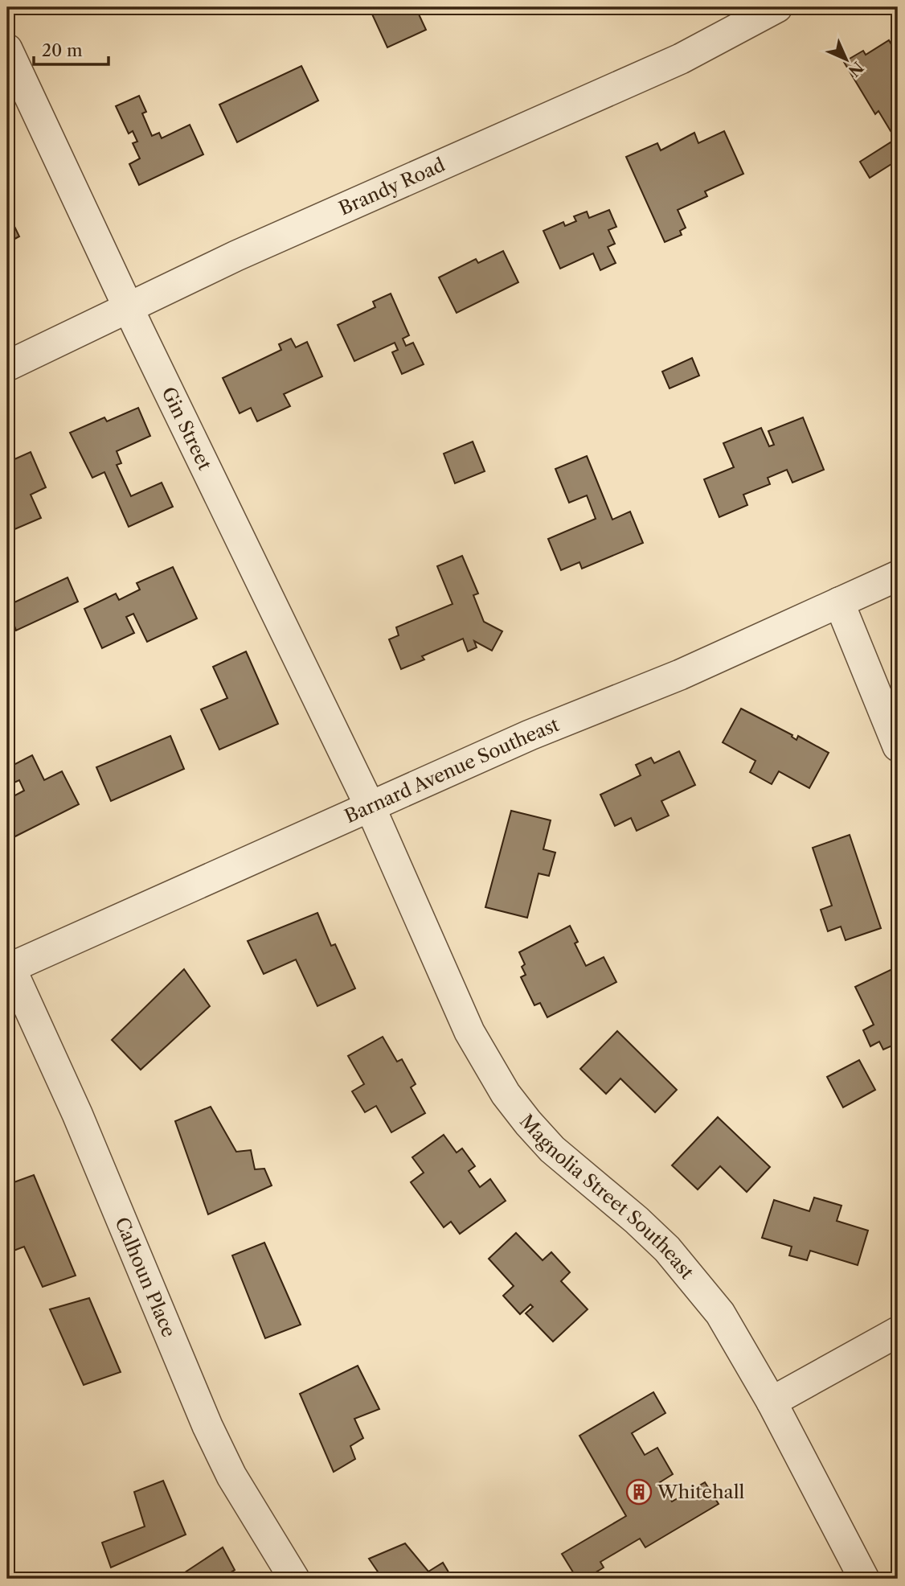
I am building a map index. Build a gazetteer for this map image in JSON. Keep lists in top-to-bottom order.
{
  "streets": {
    "street": [
      "Brandy Road",
      "Gin Street",
      "Barnard Avenue Southeast",
      "Magnolia Street Southeast",
      "Calhoun Place"
    ]
  },
  "crossings": [
    ["Brandy Road", "Gin Street"],
    ["Gin Street", "Barnard Avenue Southeast"],
    ["Gin Street", "Magnolia Street Southeast"],
    ["Barnard Avenue Southeast", "Magnolia Street Southeast"],
    ["Barnard Avenue Southeast", "Calhoun Place"]
  ],
  "places": {
    "building": ["Whitehall"]
  },
  "scale_bar": "20 m",
  "north": "bottom right"
}
